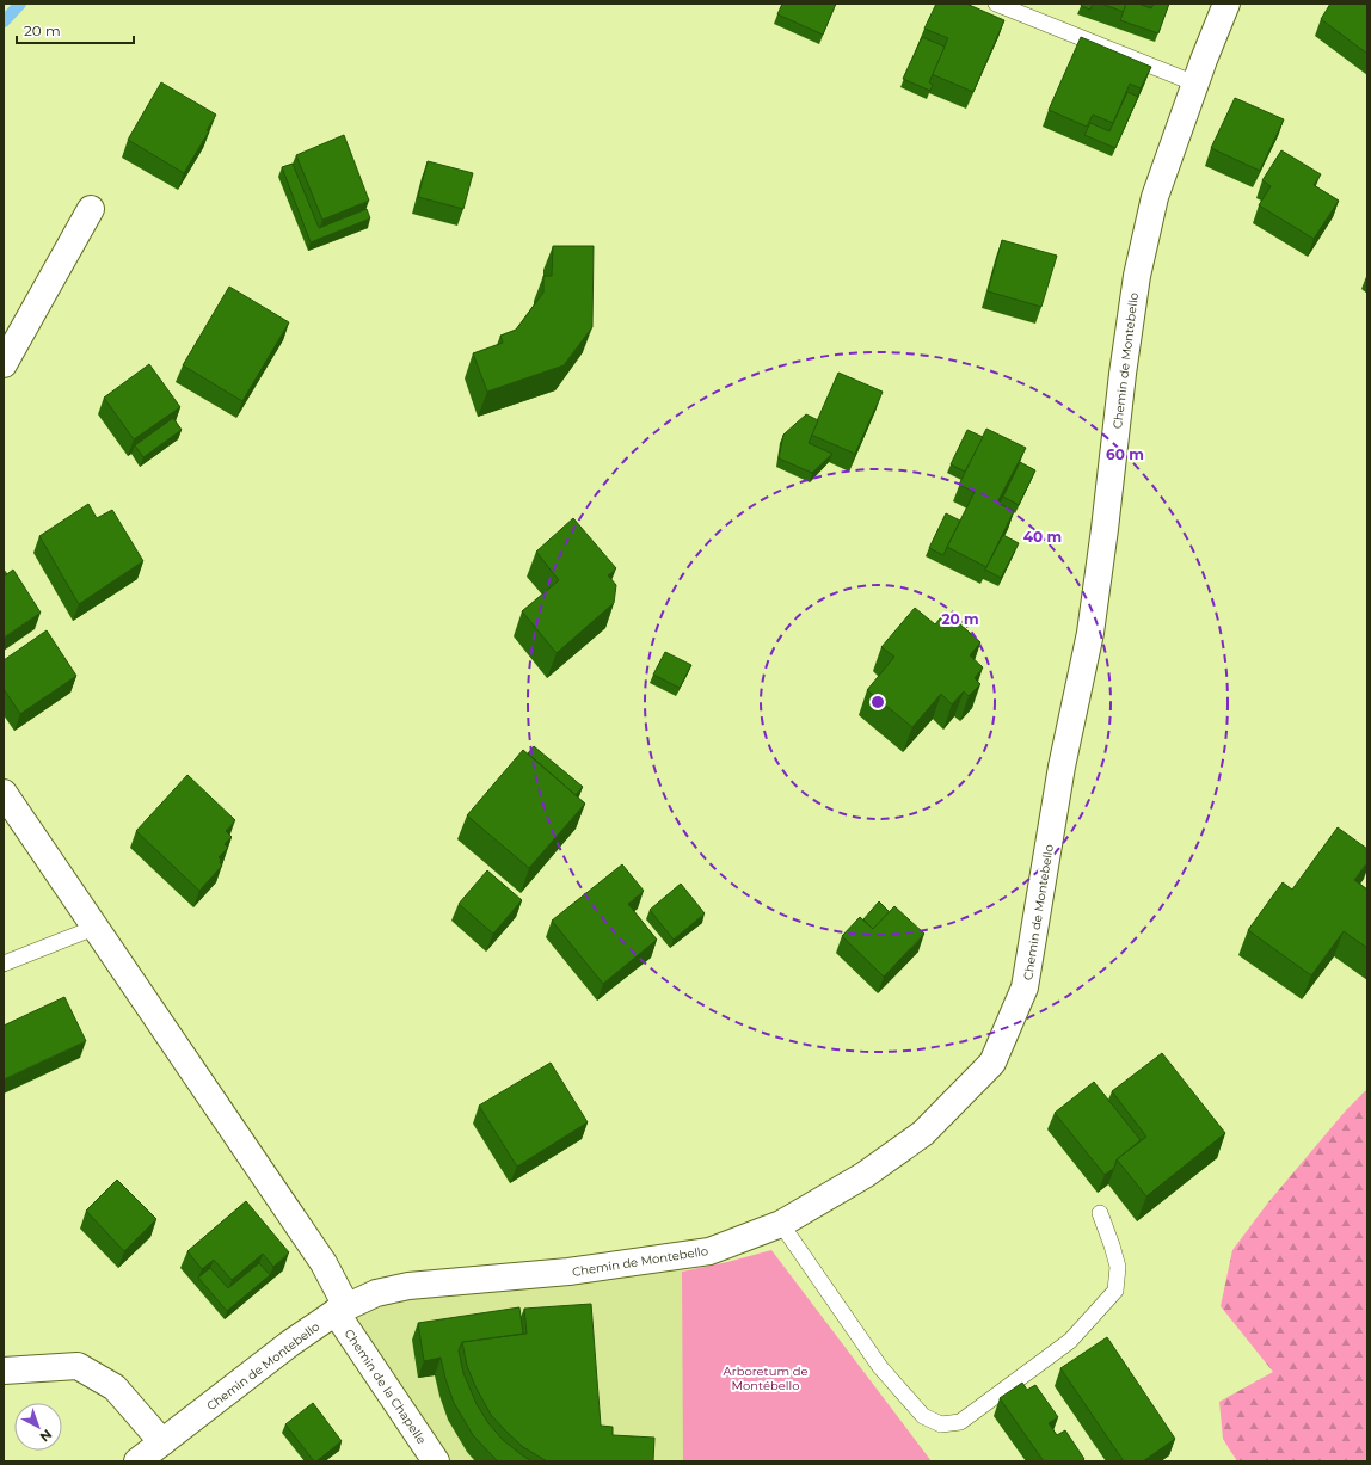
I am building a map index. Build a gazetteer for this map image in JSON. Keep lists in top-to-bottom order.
{
  "streets": {
    "street": ["Chemin de Montebello", "Chemin de la Chapelle"]
  },
  "crossings": [
    ["Chemin de Montebello", "Chemin de la Chapelle"]
  ],
  "parks": ["Arboretum de Montébello"],
  "scale_bar": "20 m",
  "north": "bottom right",
  "rings": ["60 m", "40 m", "20 m"]
}
